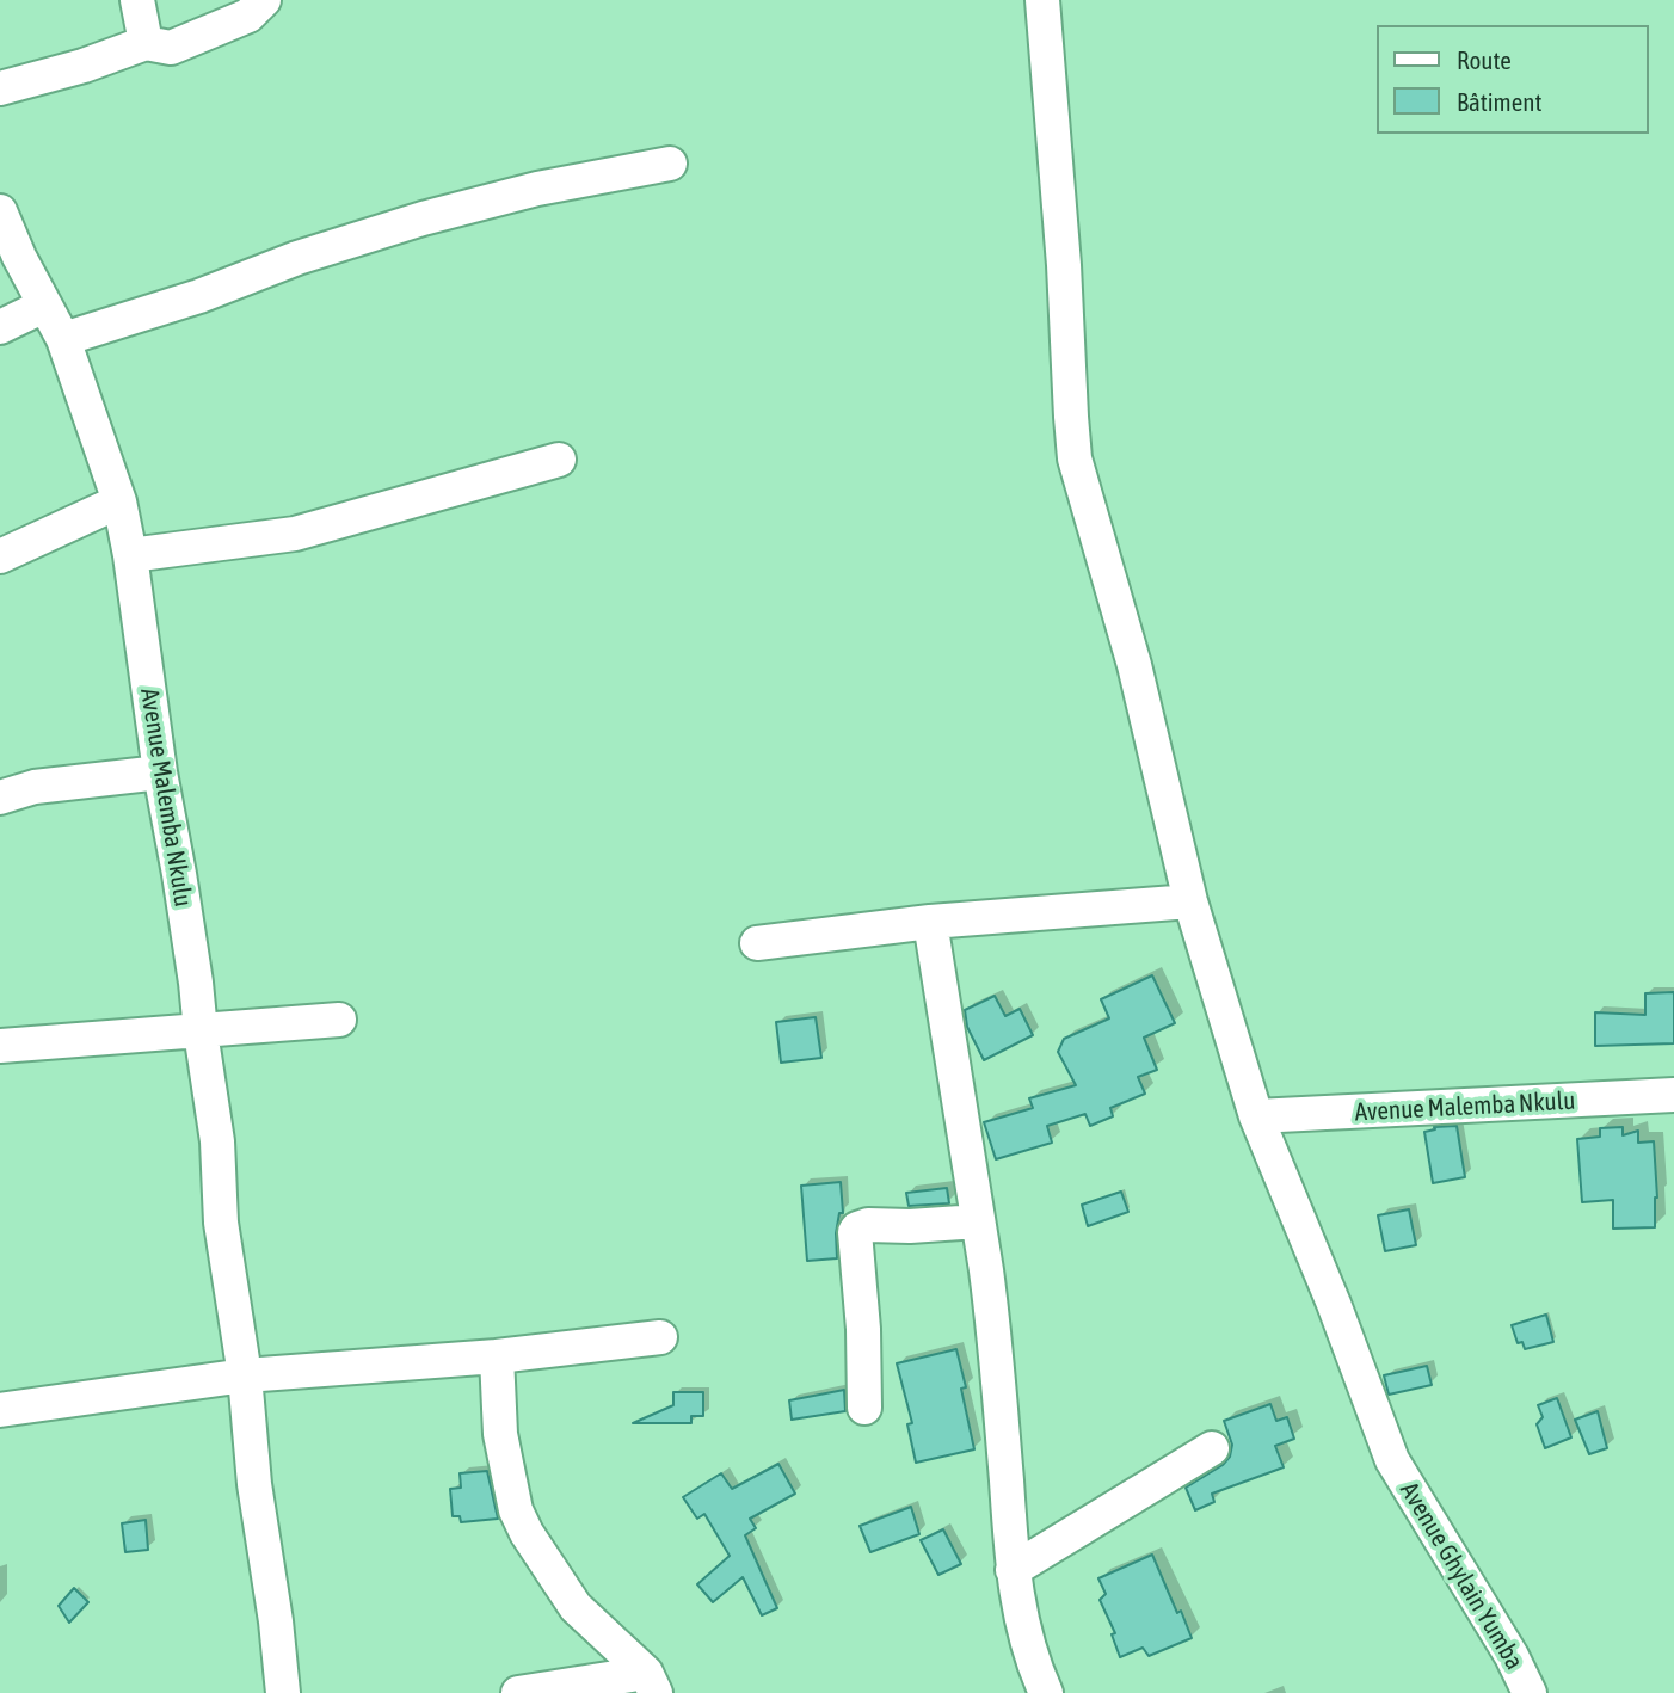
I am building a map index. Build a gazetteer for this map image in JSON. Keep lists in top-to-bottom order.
{
  "streets": {
    "street": ["Avenue Malemba Nkulu", "Avenue Ghylain Yumba"]
  },
  "crossings": [
    ["Avenue Malemba Nkulu", "Avenue Ghylain Yumba"]
  ],
  "legend": ["Route", "Bâtiment"]
}
